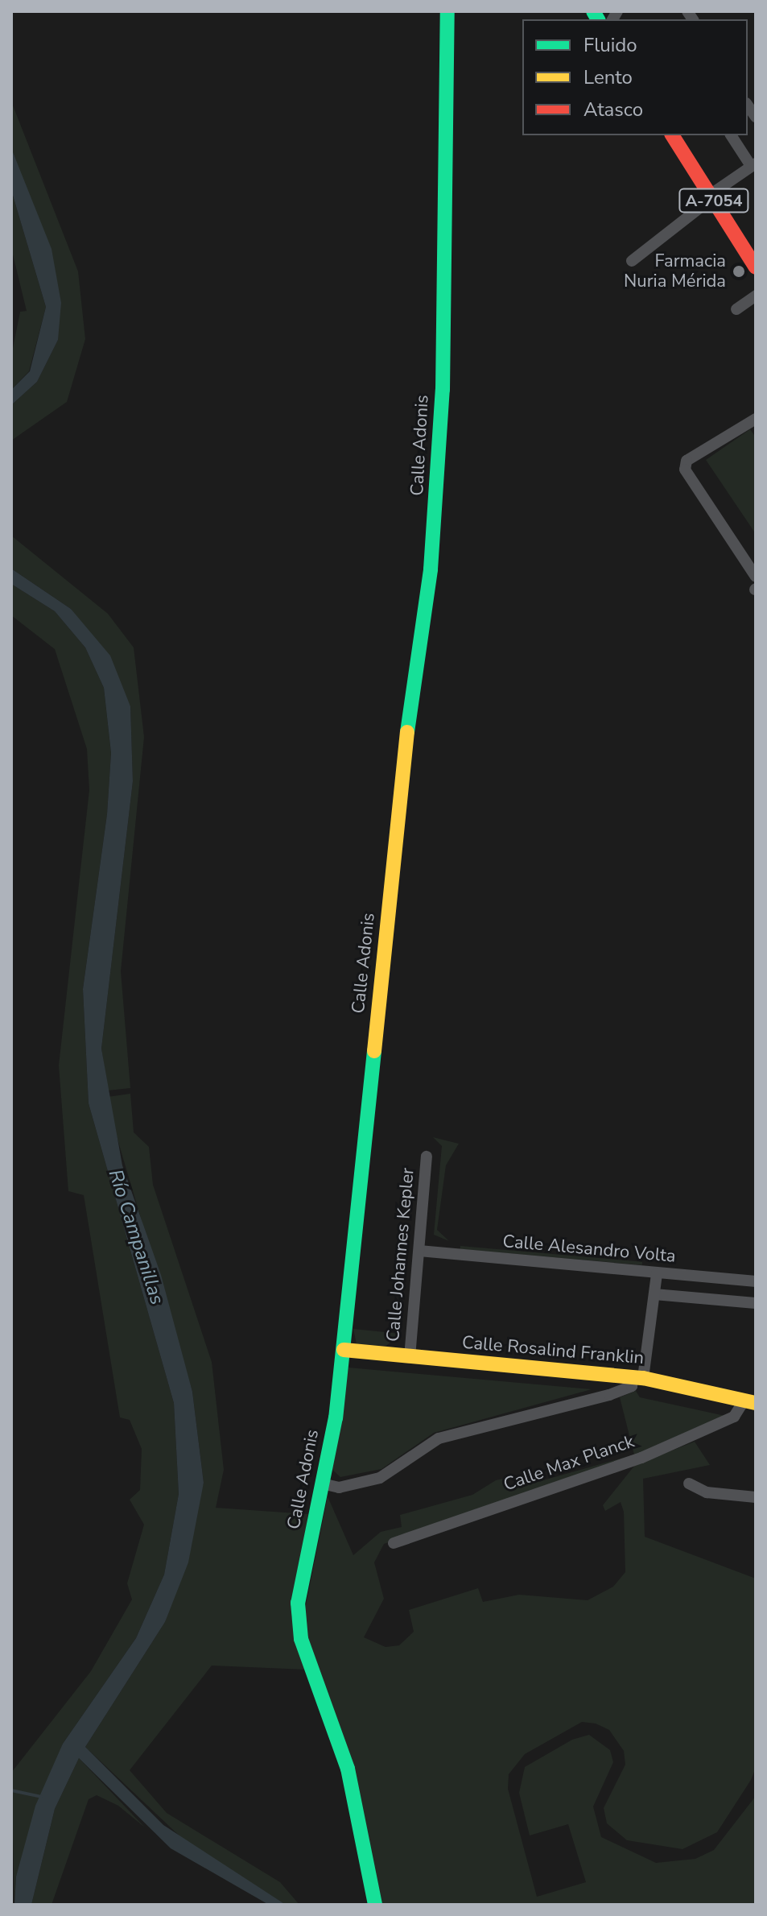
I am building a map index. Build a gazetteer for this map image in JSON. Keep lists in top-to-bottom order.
{
  "streets": {
    "main road": ["A-7054", "Calle Adonis", "Calle Rosalind Franklin"],
    "street": ["Calle Alesandro Volta", "Calle Johannes Kepler", "Calle Max Planck"]
  },
  "crossings": [
    ["Calle Adonis", "Calle Rosalind Franklin"],
    ["Calle Alesandro Volta", "Calle Johannes Kepler"],
    ["Calle Johannes Kepler", "Calle Rosalind Franklin"],
    ["Calle Rosalind Franklin", "Calle Max Planck"]
  ],
  "water": ["Río Campanillas"],
  "places": ["Farmacia Nuria Mérida"],
  "legend": ["Fluido", "Lento", "Atasco"]
}
